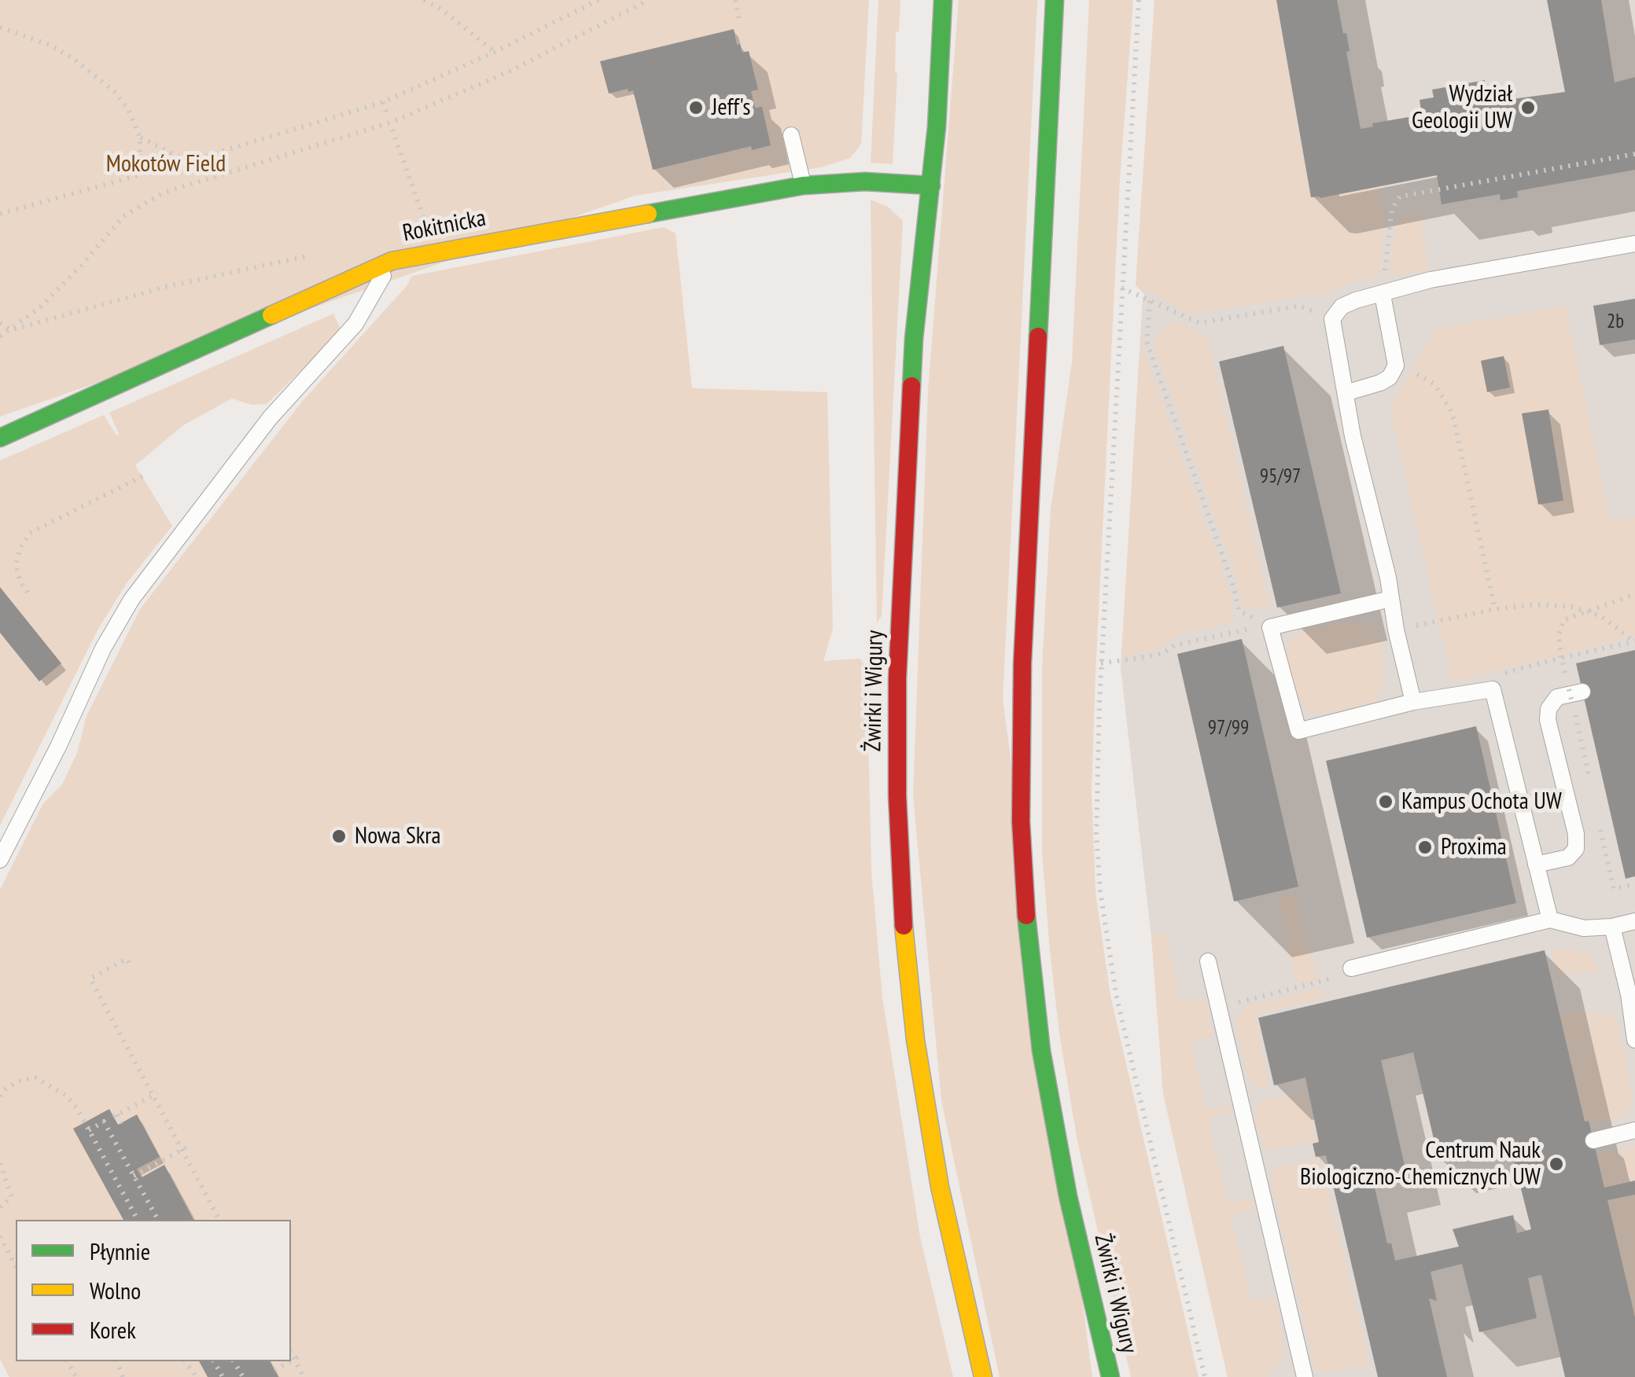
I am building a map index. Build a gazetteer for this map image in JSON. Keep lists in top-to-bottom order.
{
  "streets": {
    "main road": ["Rokitnicka", "Żwirki i Wigury"]
  },
  "crossings": [
    ["Rokitnicka", "Żwirki i Wigury"]
  ],
  "parks": ["Mokotów Field"],
  "places": [
    "Jeff's",
    "Wydział Geologii UW",
    "Kampus Ochota UW",
    "Nowa Skra",
    "Proxima",
    "Centrum Nauk Biologiczno-Chemicznych UW"
  ],
  "house_numbers": ["2b", "95/97", "97/99"],
  "legend": ["Płynnie", "Wolno", "Korek"]
}
